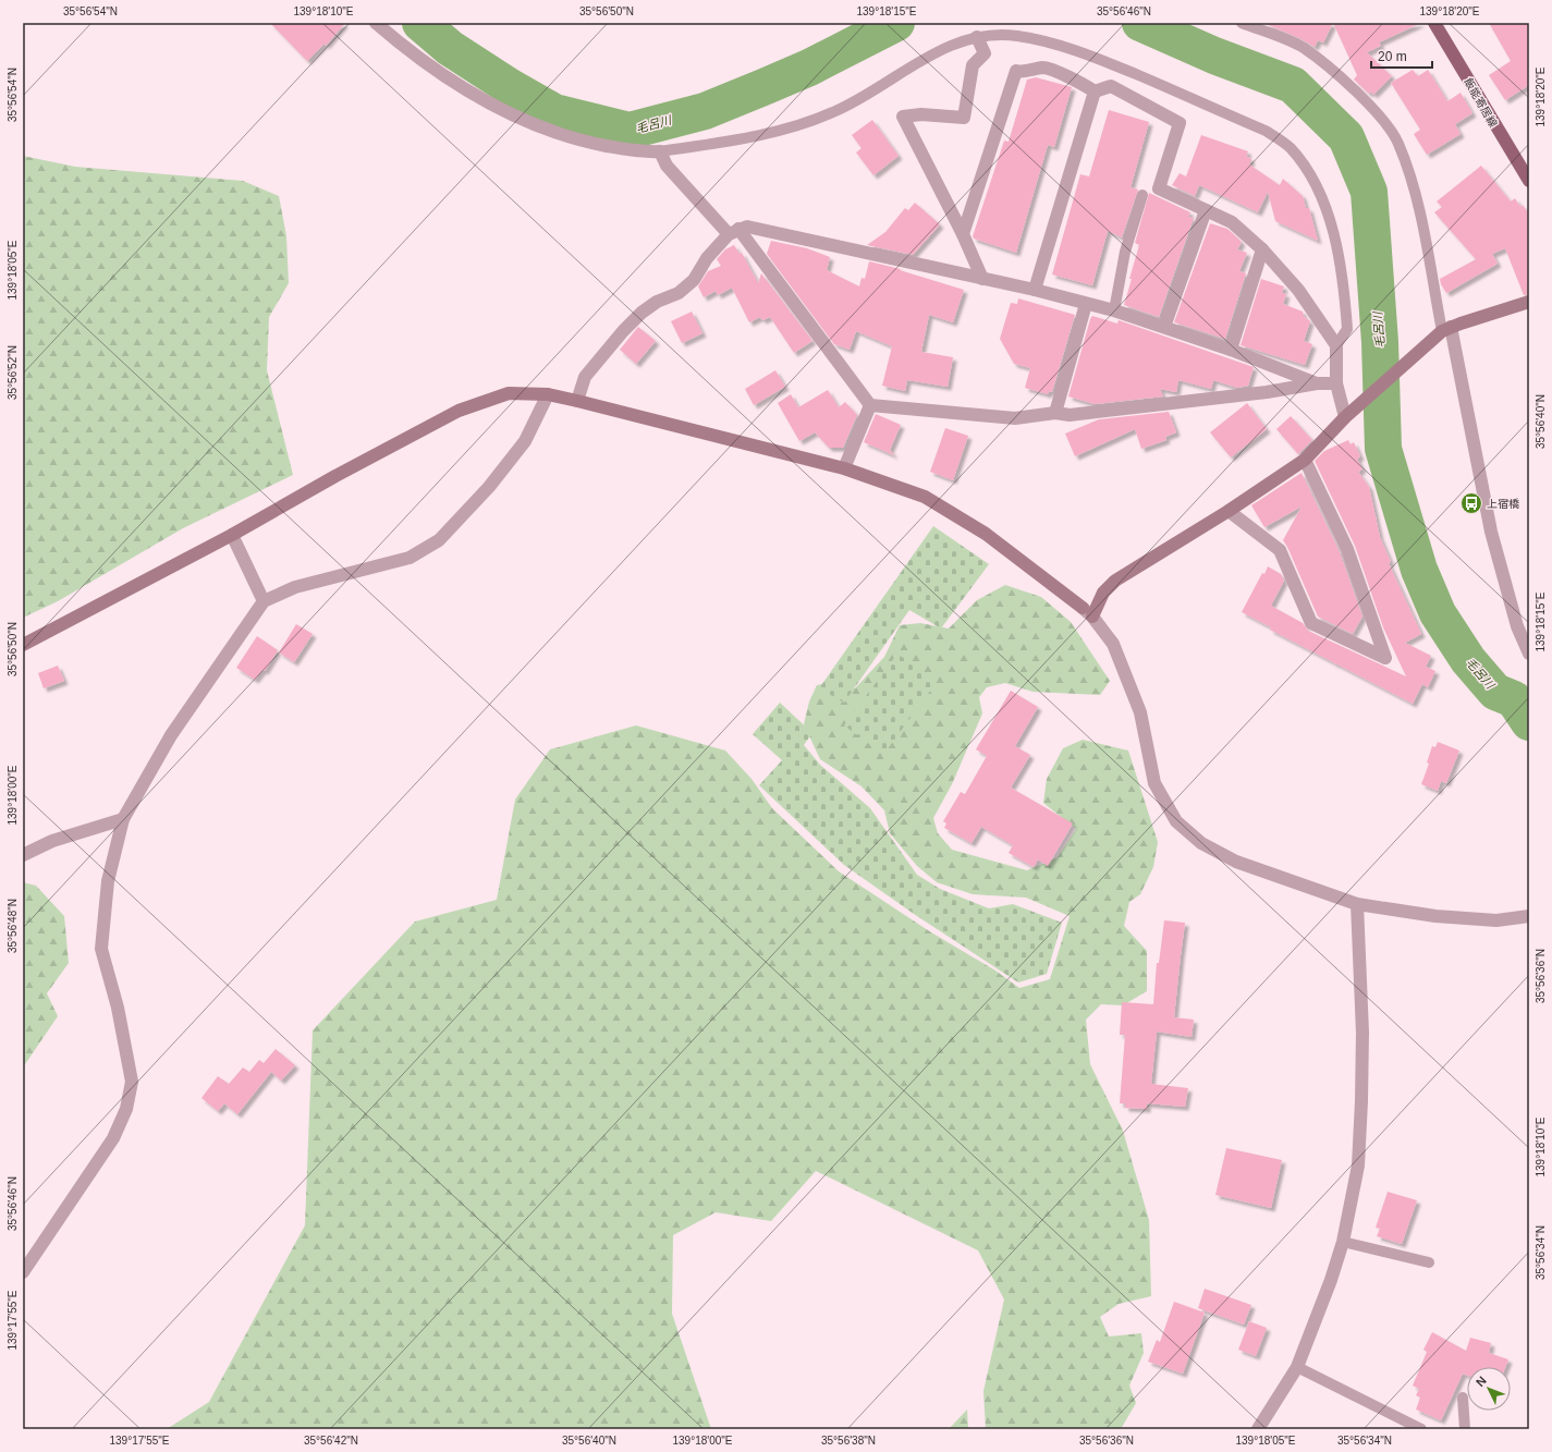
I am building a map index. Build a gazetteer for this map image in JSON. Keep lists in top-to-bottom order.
{
  "streets": {
    "main road": ["飯能寄居線"]
  },
  "water": ["毛呂川"],
  "places": {
    "bus stop": ["上宿橋"]
  },
  "scale_bar": "20 m",
  "north": "top left",
  "coordinates": [
    "35°56'54\"N",
    "139°18'10\"E",
    "35°56'50\"N",
    "139°18'15\"E",
    "35°56'46\"N",
    "139°18'20\"E",
    "139°18'05\"E",
    "35°56'52\"N",
    "35°56'40\"N",
    "139°18'00\"E",
    "35°56'48\"N",
    "35°56'36\"N",
    "35°56'34\"N",
    "139°17'55\"E",
    "35°56'42\"N",
    "35°56'38\"N"
  ]
}
